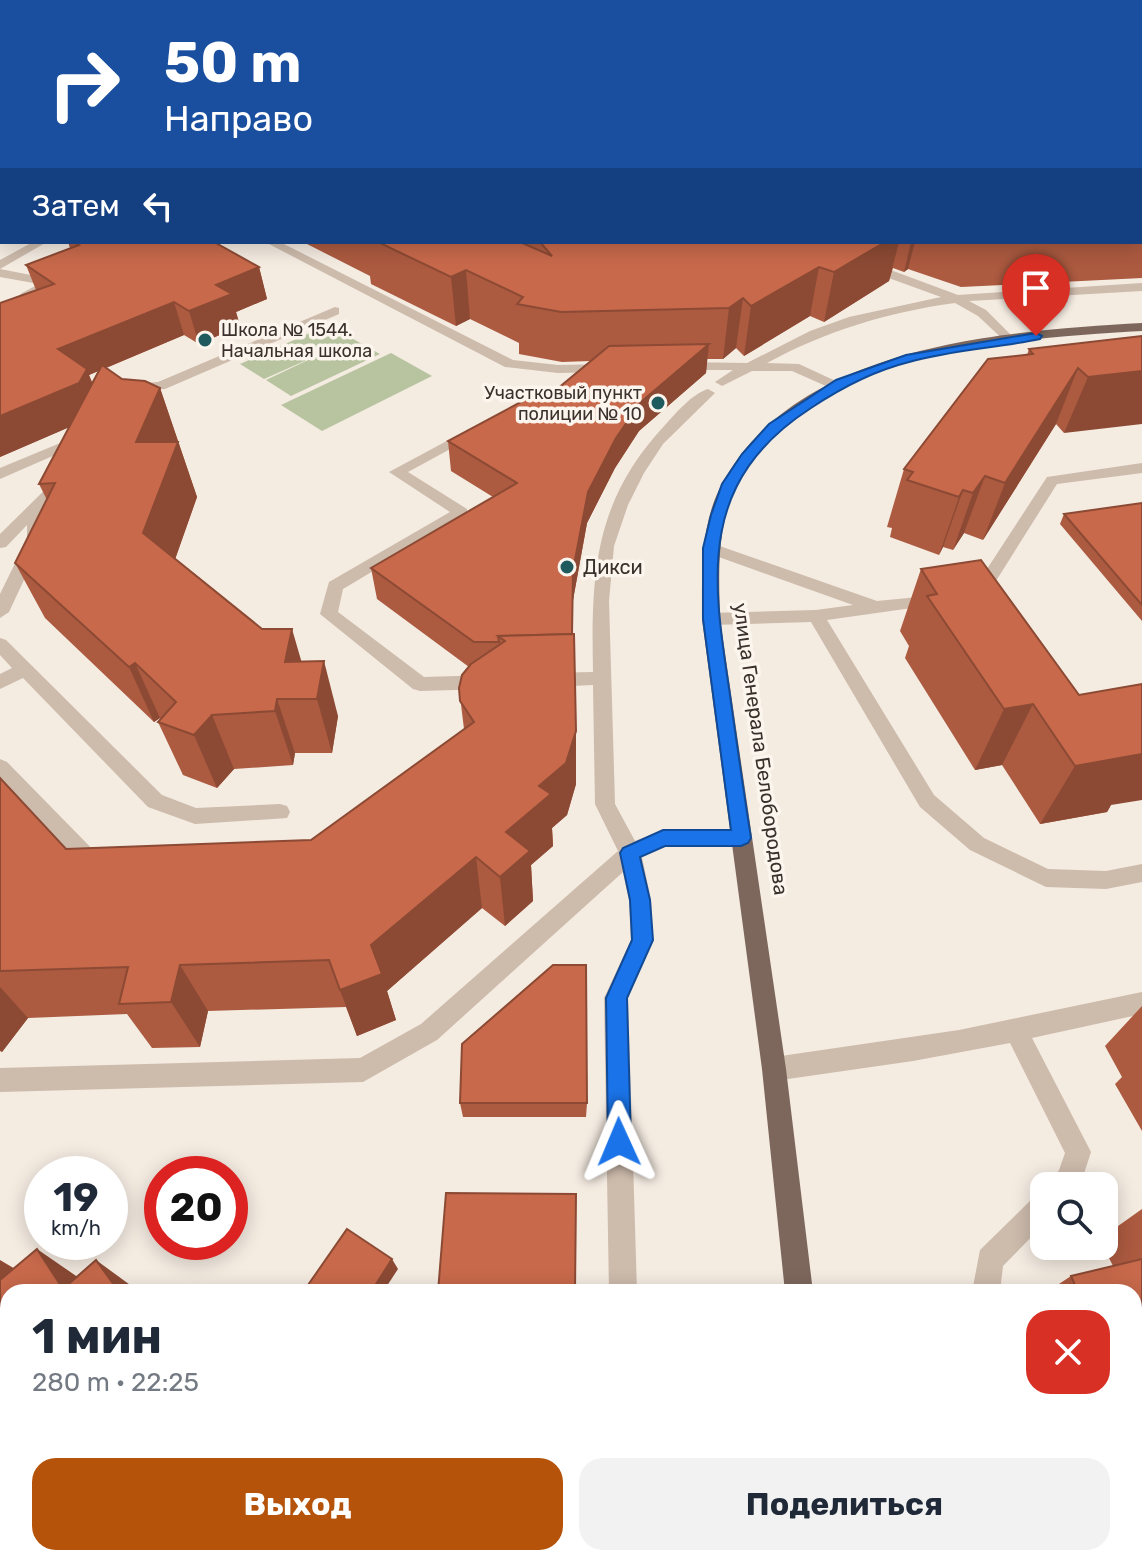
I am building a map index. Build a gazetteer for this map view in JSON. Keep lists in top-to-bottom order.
{
  "streets": {
    "main road": ["улица Генерала Белобородова"]
  },
  "places": ["Школа № 1544. Начальная школа", "Участковый пункт полиции № 10", "Дикси"],
  "page": {
    "turn": ["50 m", "Направо"],
    "then": "Затем",
    "speed": "19 km/h",
    "limit": "20",
    "heading": ["1 мин", "280 m · 22:25"],
    "buttons": ["Выход", "Поделиться"]
  }
}
